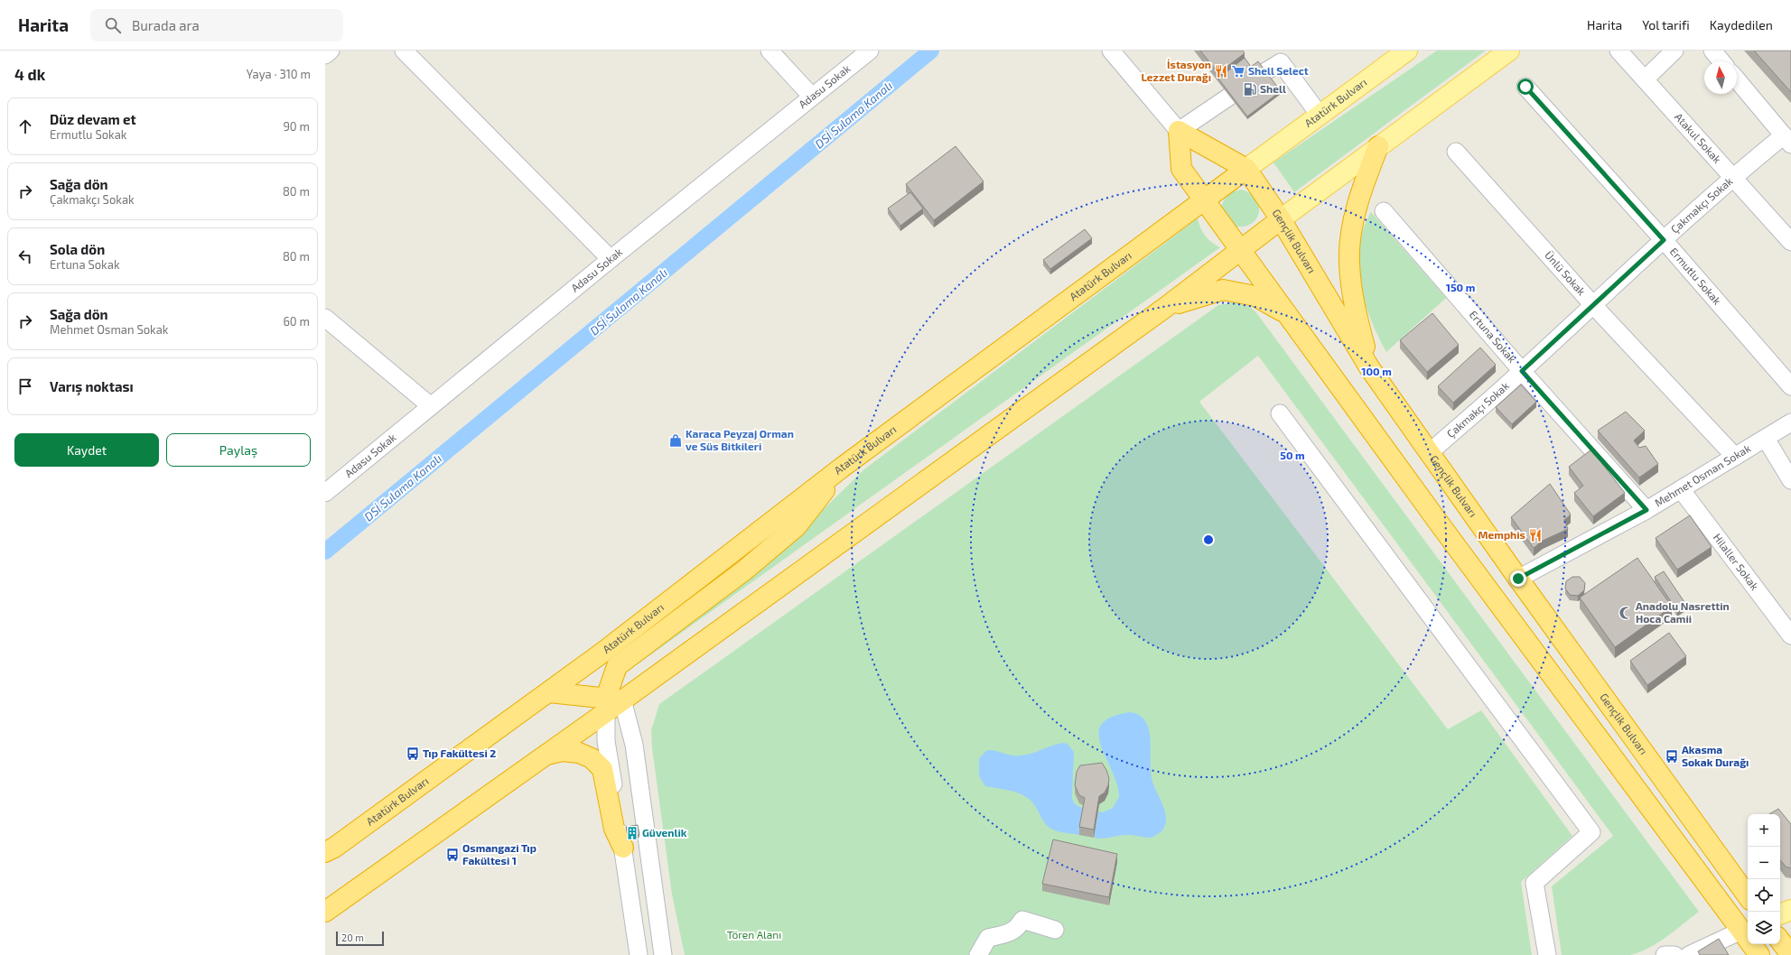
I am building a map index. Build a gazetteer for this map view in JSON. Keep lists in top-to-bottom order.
{
  "streets": {
    "highway": ["Atatürk Bulvarı", "Gençlik Bulvarı"],
    "street": [
      "Adasu Sokak",
      "Atakul Sokak",
      "Çakmakçı Sokak",
      "Ünlü Sokak",
      "Ermutlu Sokak",
      "Ertuna Sokak",
      "Mehmet Osman Sokak",
      "Hilaller Sokak"
    ]
  },
  "crossings": [
    ["Atatürk Bulvarı", "Gençlik Bulvarı"],
    ["Atakul Sokak", "Çakmakçı Sokak"],
    ["Çakmakçı Sokak", "Gençlik Bulvarı"],
    ["Çakmakçı Sokak", "Ünlü Sokak"],
    ["Çakmakçı Sokak", "Ermutlu Sokak"],
    ["Çakmakçı Sokak", "Ertuna Sokak"],
    ["Gençlik Bulvarı", "Mehmet Osman Sokak"],
    ["Ünlü Sokak", "Mehmet Osman Sokak"],
    ["Ertuna Sokak", "Mehmet Osman Sokak"],
    ["Mehmet Osman Sokak", "Hilaller Sokak"]
  ],
  "water": ["DSİ Sulama Kanalı"],
  "parks": ["Tören Alanı"],
  "places": {
    "restaurant": ["İstasyon Lezzet Durağı", "Memphis"],
    "supermarket": ["Shell Select"],
    "fuel station": ["Shell"],
    "shop": ["Karaca Peyzaj Orman ve Süs Bitkileri"],
    "mosque": ["Anadolu Nasrettin Hoca Camii"],
    "bus stop": ["Tıp Fakültesi 2", "Akasma Sokak Durağı", "Osmangazi Tıp Fakültesi 1"],
    "building": ["Güvenlik"]
  },
  "scale_bar": "20 m",
  "north": "top",
  "page": {
    "header": "Harita",
    "search": "Burada ara",
    "nav": ["Harita", "Yol tarifi", "Kaydedilen"],
    "heading": ["4 dk", "Yaya · 310 m"],
    "list": [
      ["Düz devam et", "Ermutlu Sokak", "90 m"],
      ["Sağa dön", "Çakmakçı Sokak", "80 m"],
      ["Sola dön", "Ertuna Sokak", "80 m"],
      ["Sağa dön", "Mehmet Osman Sokak", "60 m"],
      "Varış noktası"
    ],
    "buttons": ["Kaydet", "Paylaş"],
    "map_buttons": ["+", "−"],
    "scale": "20 m"
  },
  "rings": ["150 m", "100 m", "50 m"]
}
